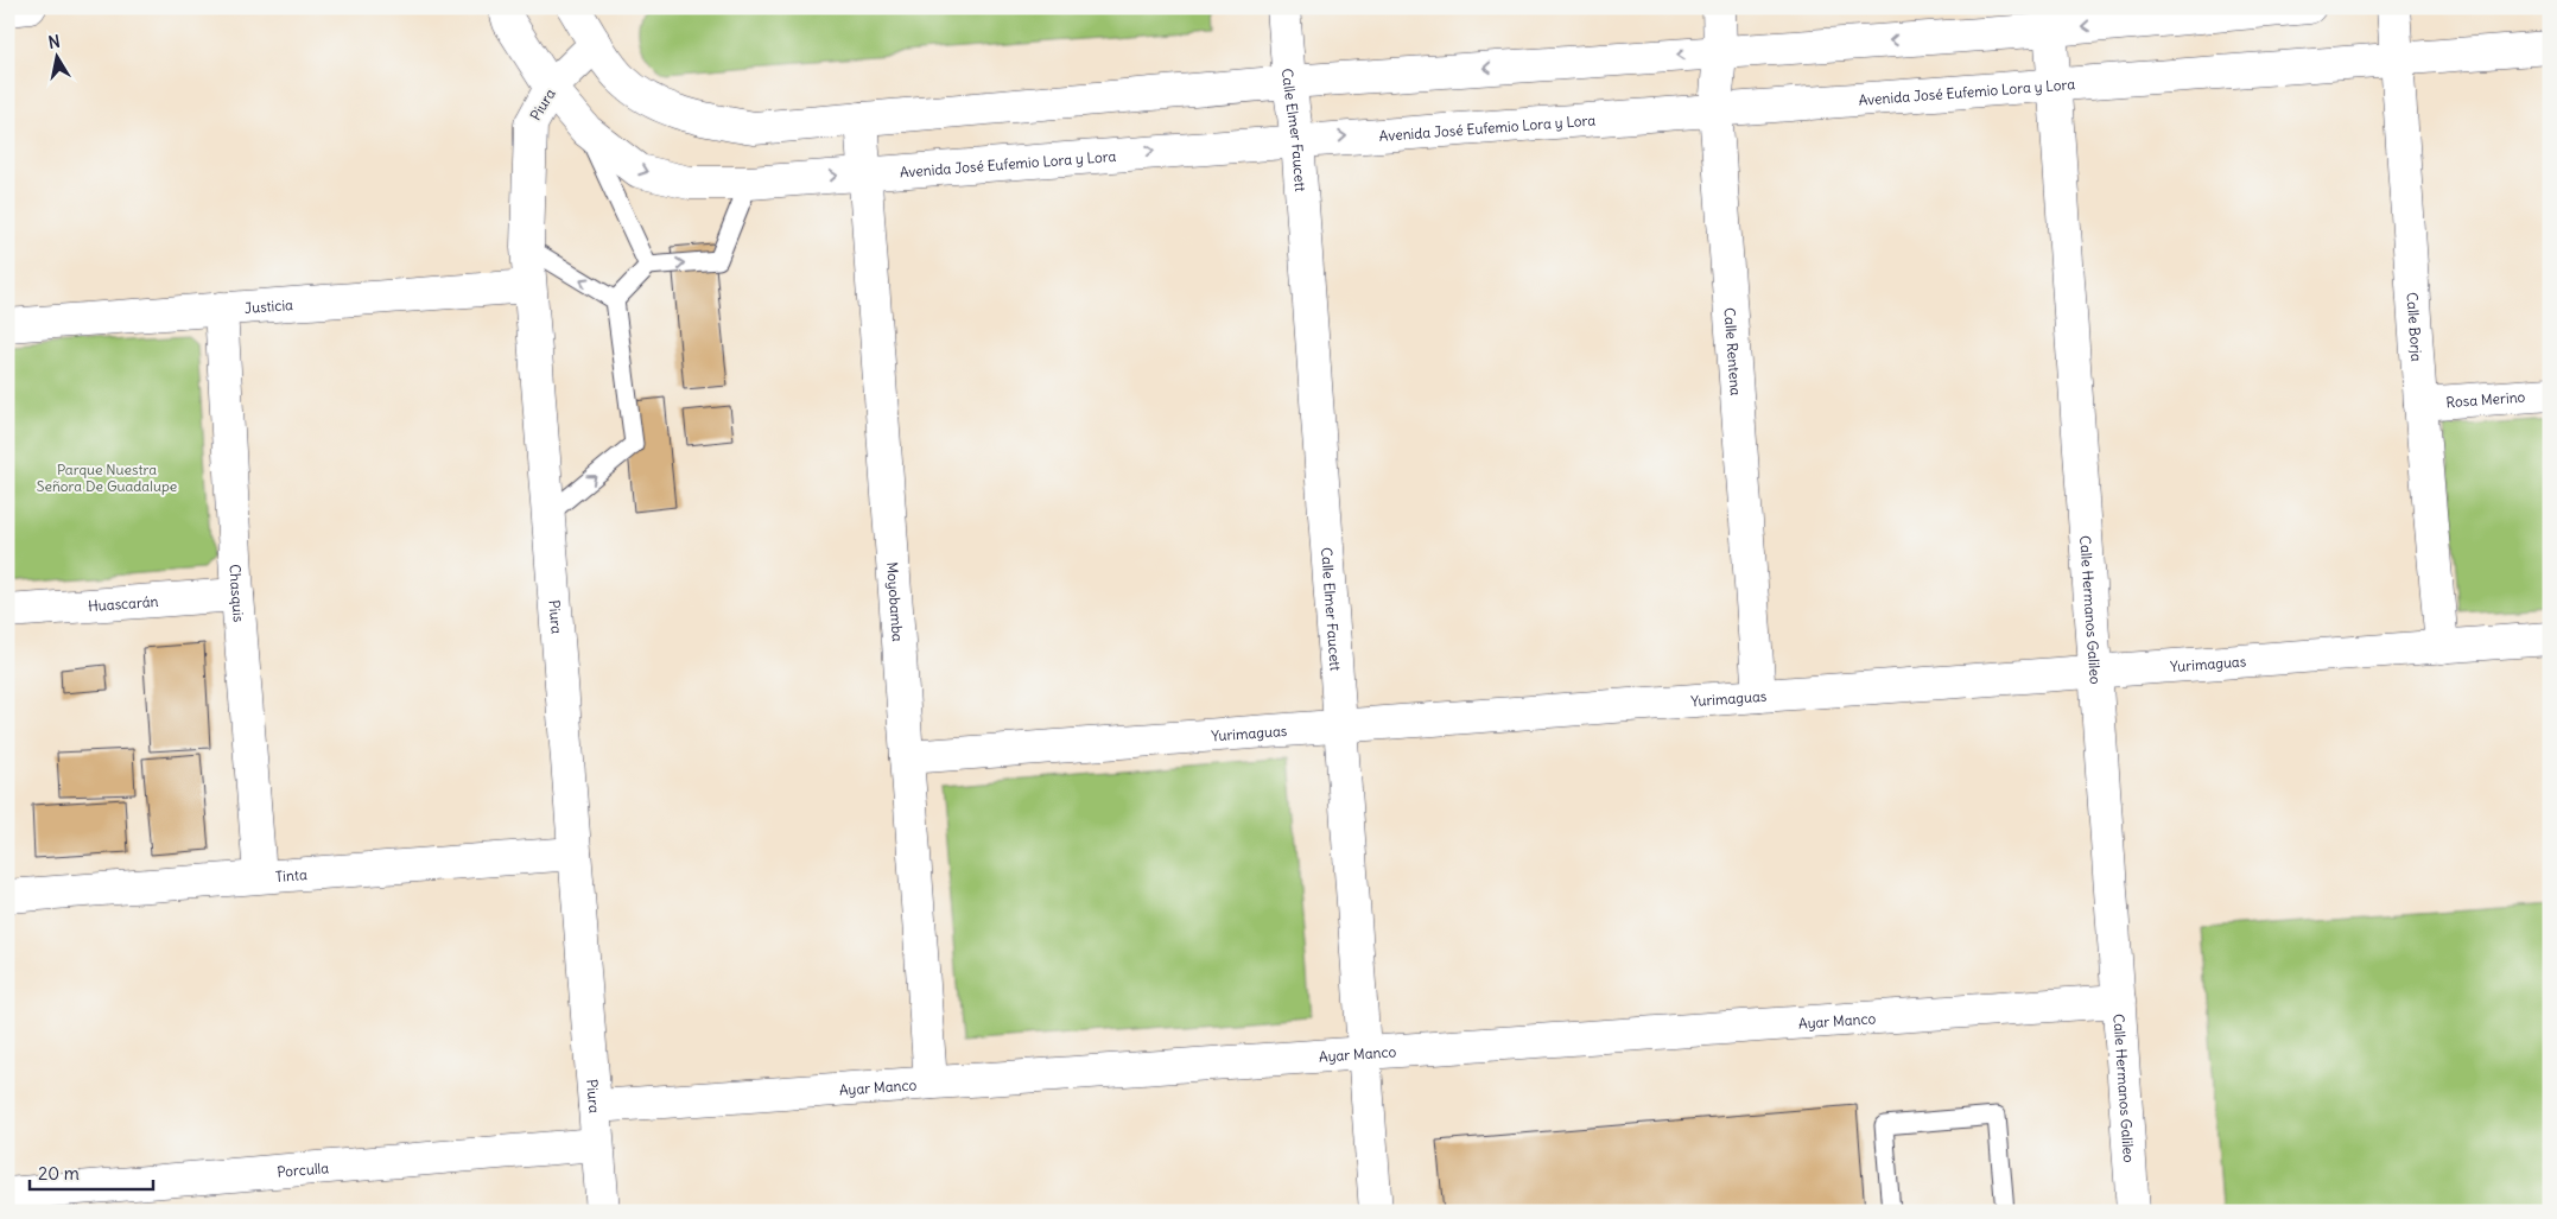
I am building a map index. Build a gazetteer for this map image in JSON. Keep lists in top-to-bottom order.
{
  "streets": {
    "street": [
      "Avenida José Eufemio Lora y Lora",
      "Piura",
      "Calle Elmer Faucett",
      "Justicia",
      "Calle Borja",
      "Calle Rentena",
      "Rosa Merino",
      "Chasquis",
      "Moyobamba",
      "Huascarán",
      "Calle Hermanos Galileo",
      "Yurimaguas",
      "Tinta",
      "Ayar Manco",
      "Porculla"
    ]
  },
  "crossings": [
    ["Avenida José Eufemio Lora y Lora", "Piura"],
    ["Avenida José Eufemio Lora y Lora", "Calle Elmer Faucett"],
    ["Avenida José Eufemio Lora y Lora", "Calle Borja"],
    ["Avenida José Eufemio Lora y Lora", "Calle Rentena"],
    ["Avenida José Eufemio Lora y Lora", "Moyobamba"],
    ["Avenida José Eufemio Lora y Lora", "Calle Hermanos Galileo"],
    ["Piura", "Justicia"],
    ["Piura", "Tinta"],
    ["Piura", "Ayar Manco"],
    ["Piura", "Porculla"],
    ["Calle Elmer Faucett", "Yurimaguas"],
    ["Calle Elmer Faucett", "Ayar Manco"],
    ["Justicia", "Chasquis"],
    ["Calle Borja", "Rosa Merino"],
    ["Calle Borja", "Yurimaguas"],
    ["Calle Rentena", "Yurimaguas"],
    ["Chasquis", "Huascarán"],
    ["Chasquis", "Tinta"],
    ["Moyobamba", "Yurimaguas"],
    ["Moyobamba", "Ayar Manco"],
    ["Calle Hermanos Galileo", "Yurimaguas"],
    ["Calle Hermanos Galileo", "Ayar Manco"]
  ],
  "parks": ["Parque Nuestra Señora De Guadalupe"],
  "scale_bar": "20 m",
  "north": "top"
}
